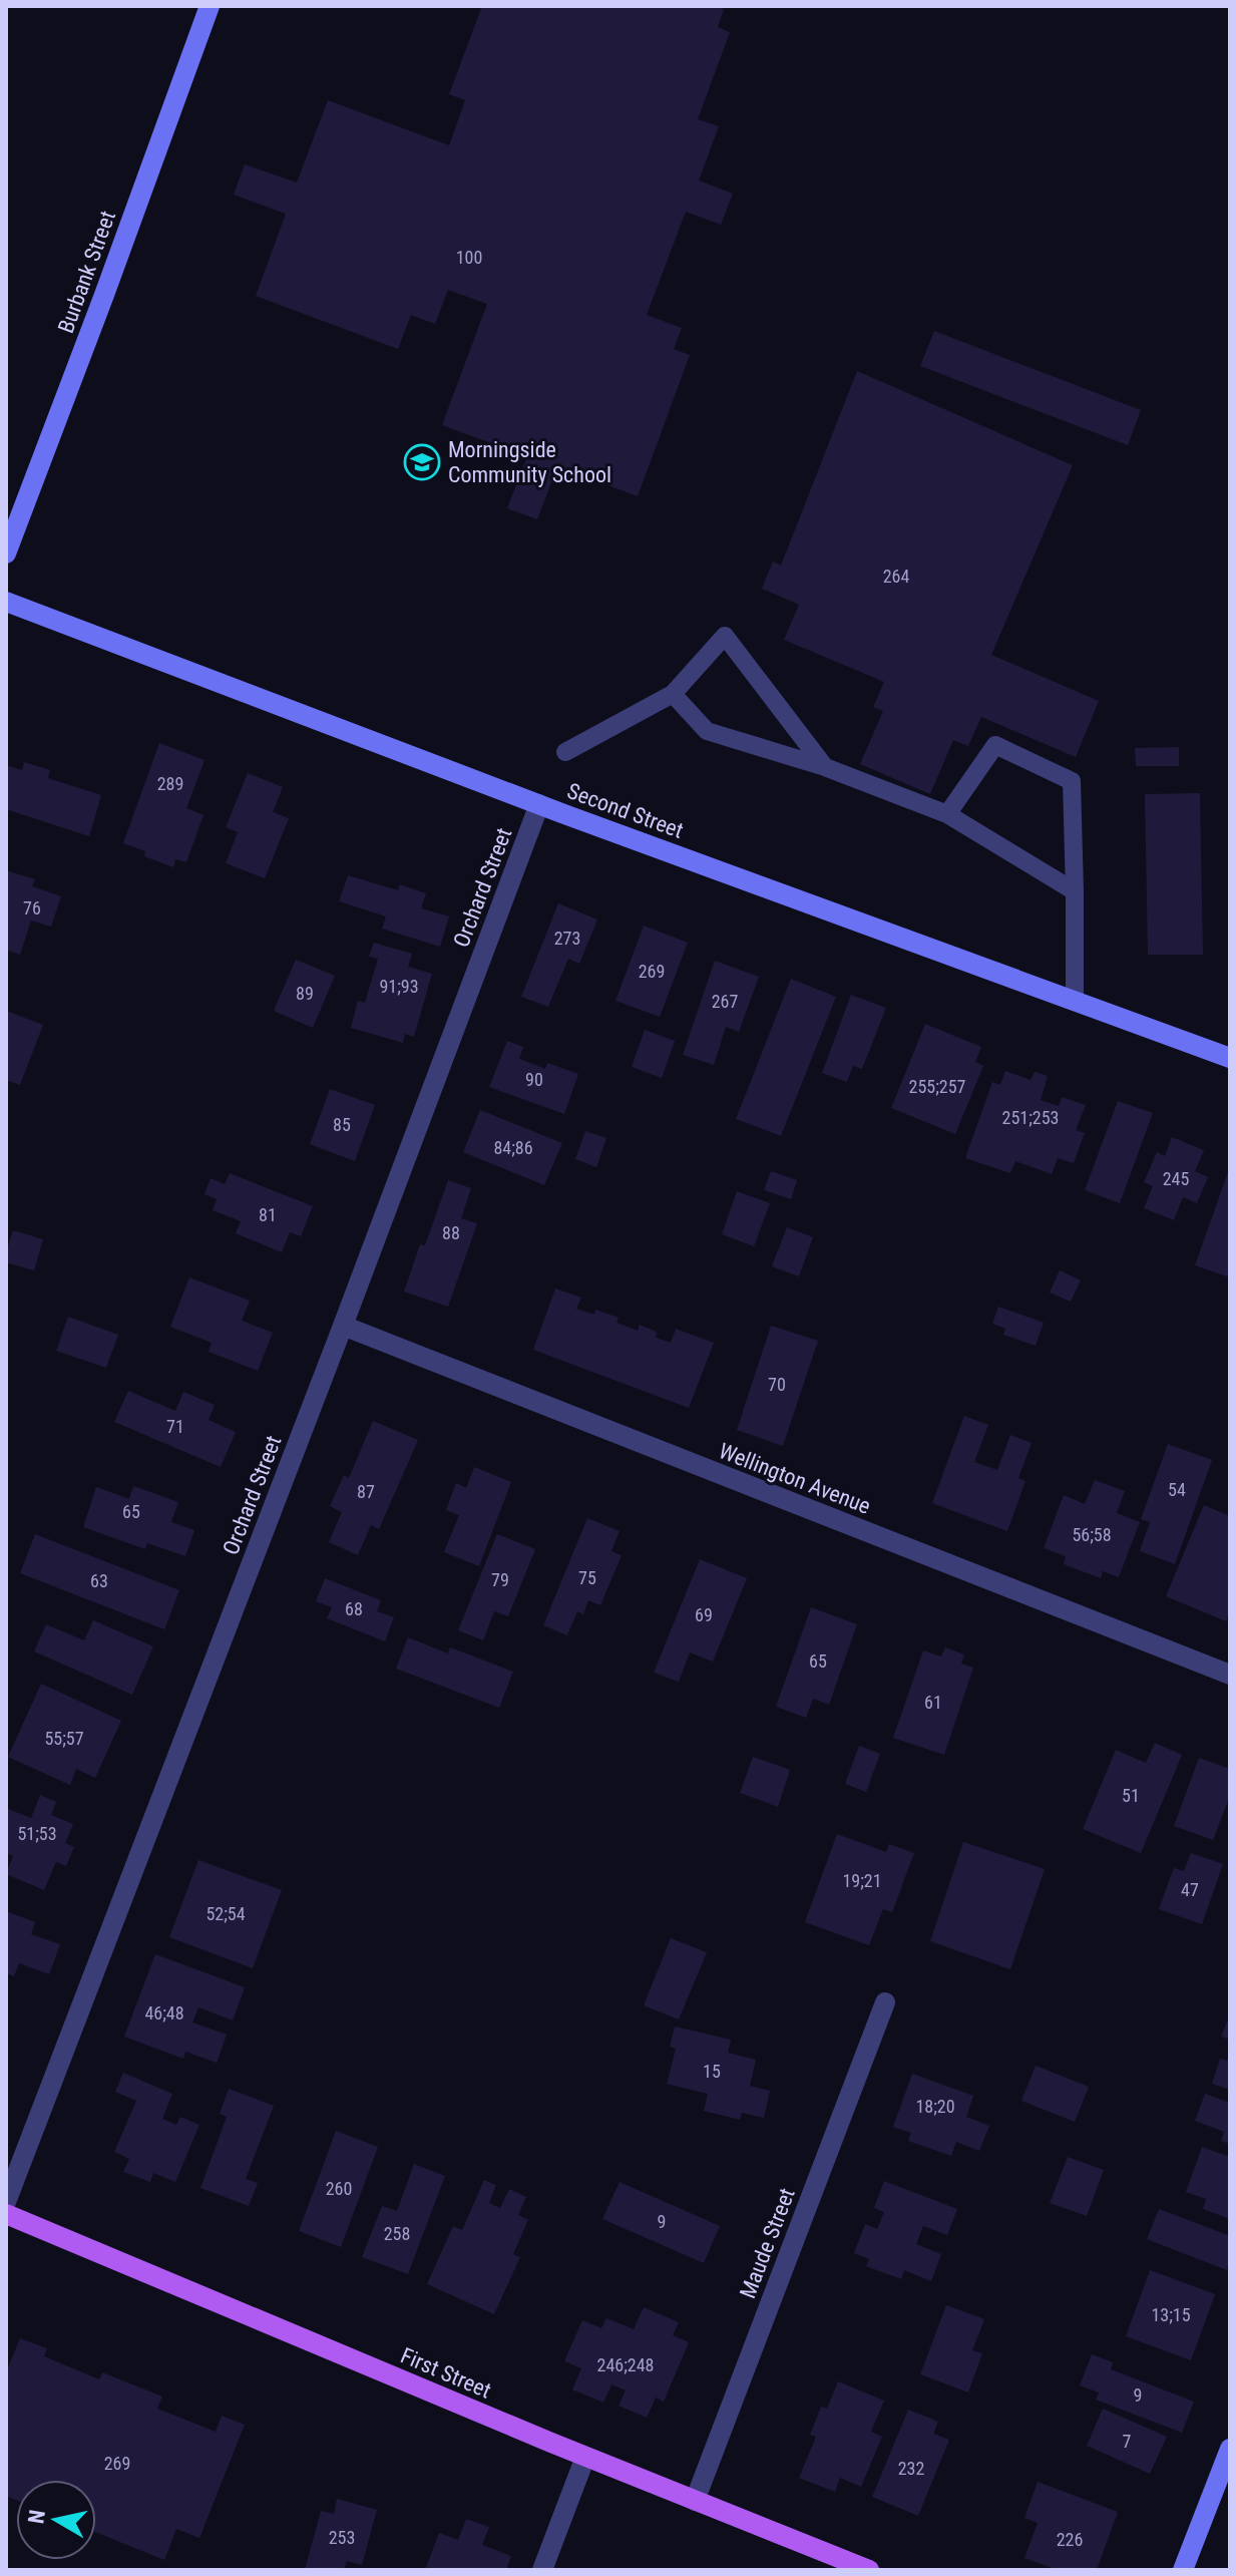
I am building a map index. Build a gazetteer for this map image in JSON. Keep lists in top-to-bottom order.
{
  "streets": {
    "main road": ["First Street"],
    "street": [
      "Burbank Street",
      "Second Street",
      "Orchard Street",
      "Wellington Avenue",
      "Maude Street"
    ]
  },
  "crossings": [
    ["Second Street", "Orchard Street"],
    ["Orchard Street", "Wellington Avenue"],
    ["Maude Street", "First Street"]
  ],
  "places": {
    "school or university": ["Morningside Community School"]
  },
  "house_numbers": [
    "100",
    "264",
    "289",
    "76",
    "273",
    "269",
    "91;93",
    "89",
    "267",
    "90",
    "255;257",
    "251;253",
    "85",
    "84;86",
    "245",
    "81",
    "88",
    "70",
    "71",
    "54",
    "87",
    "65",
    "56;58",
    "75",
    "79",
    "63",
    "68",
    "69",
    "65",
    "61",
    "55;57",
    "51",
    "51;53",
    "19;21",
    "47",
    "52;54",
    "46;48",
    "15",
    "18;20",
    "260",
    "9",
    "258",
    "13;15",
    "246;248",
    "9",
    "7",
    "269",
    "232",
    "253",
    "226"
  ],
  "north": "left"
}
